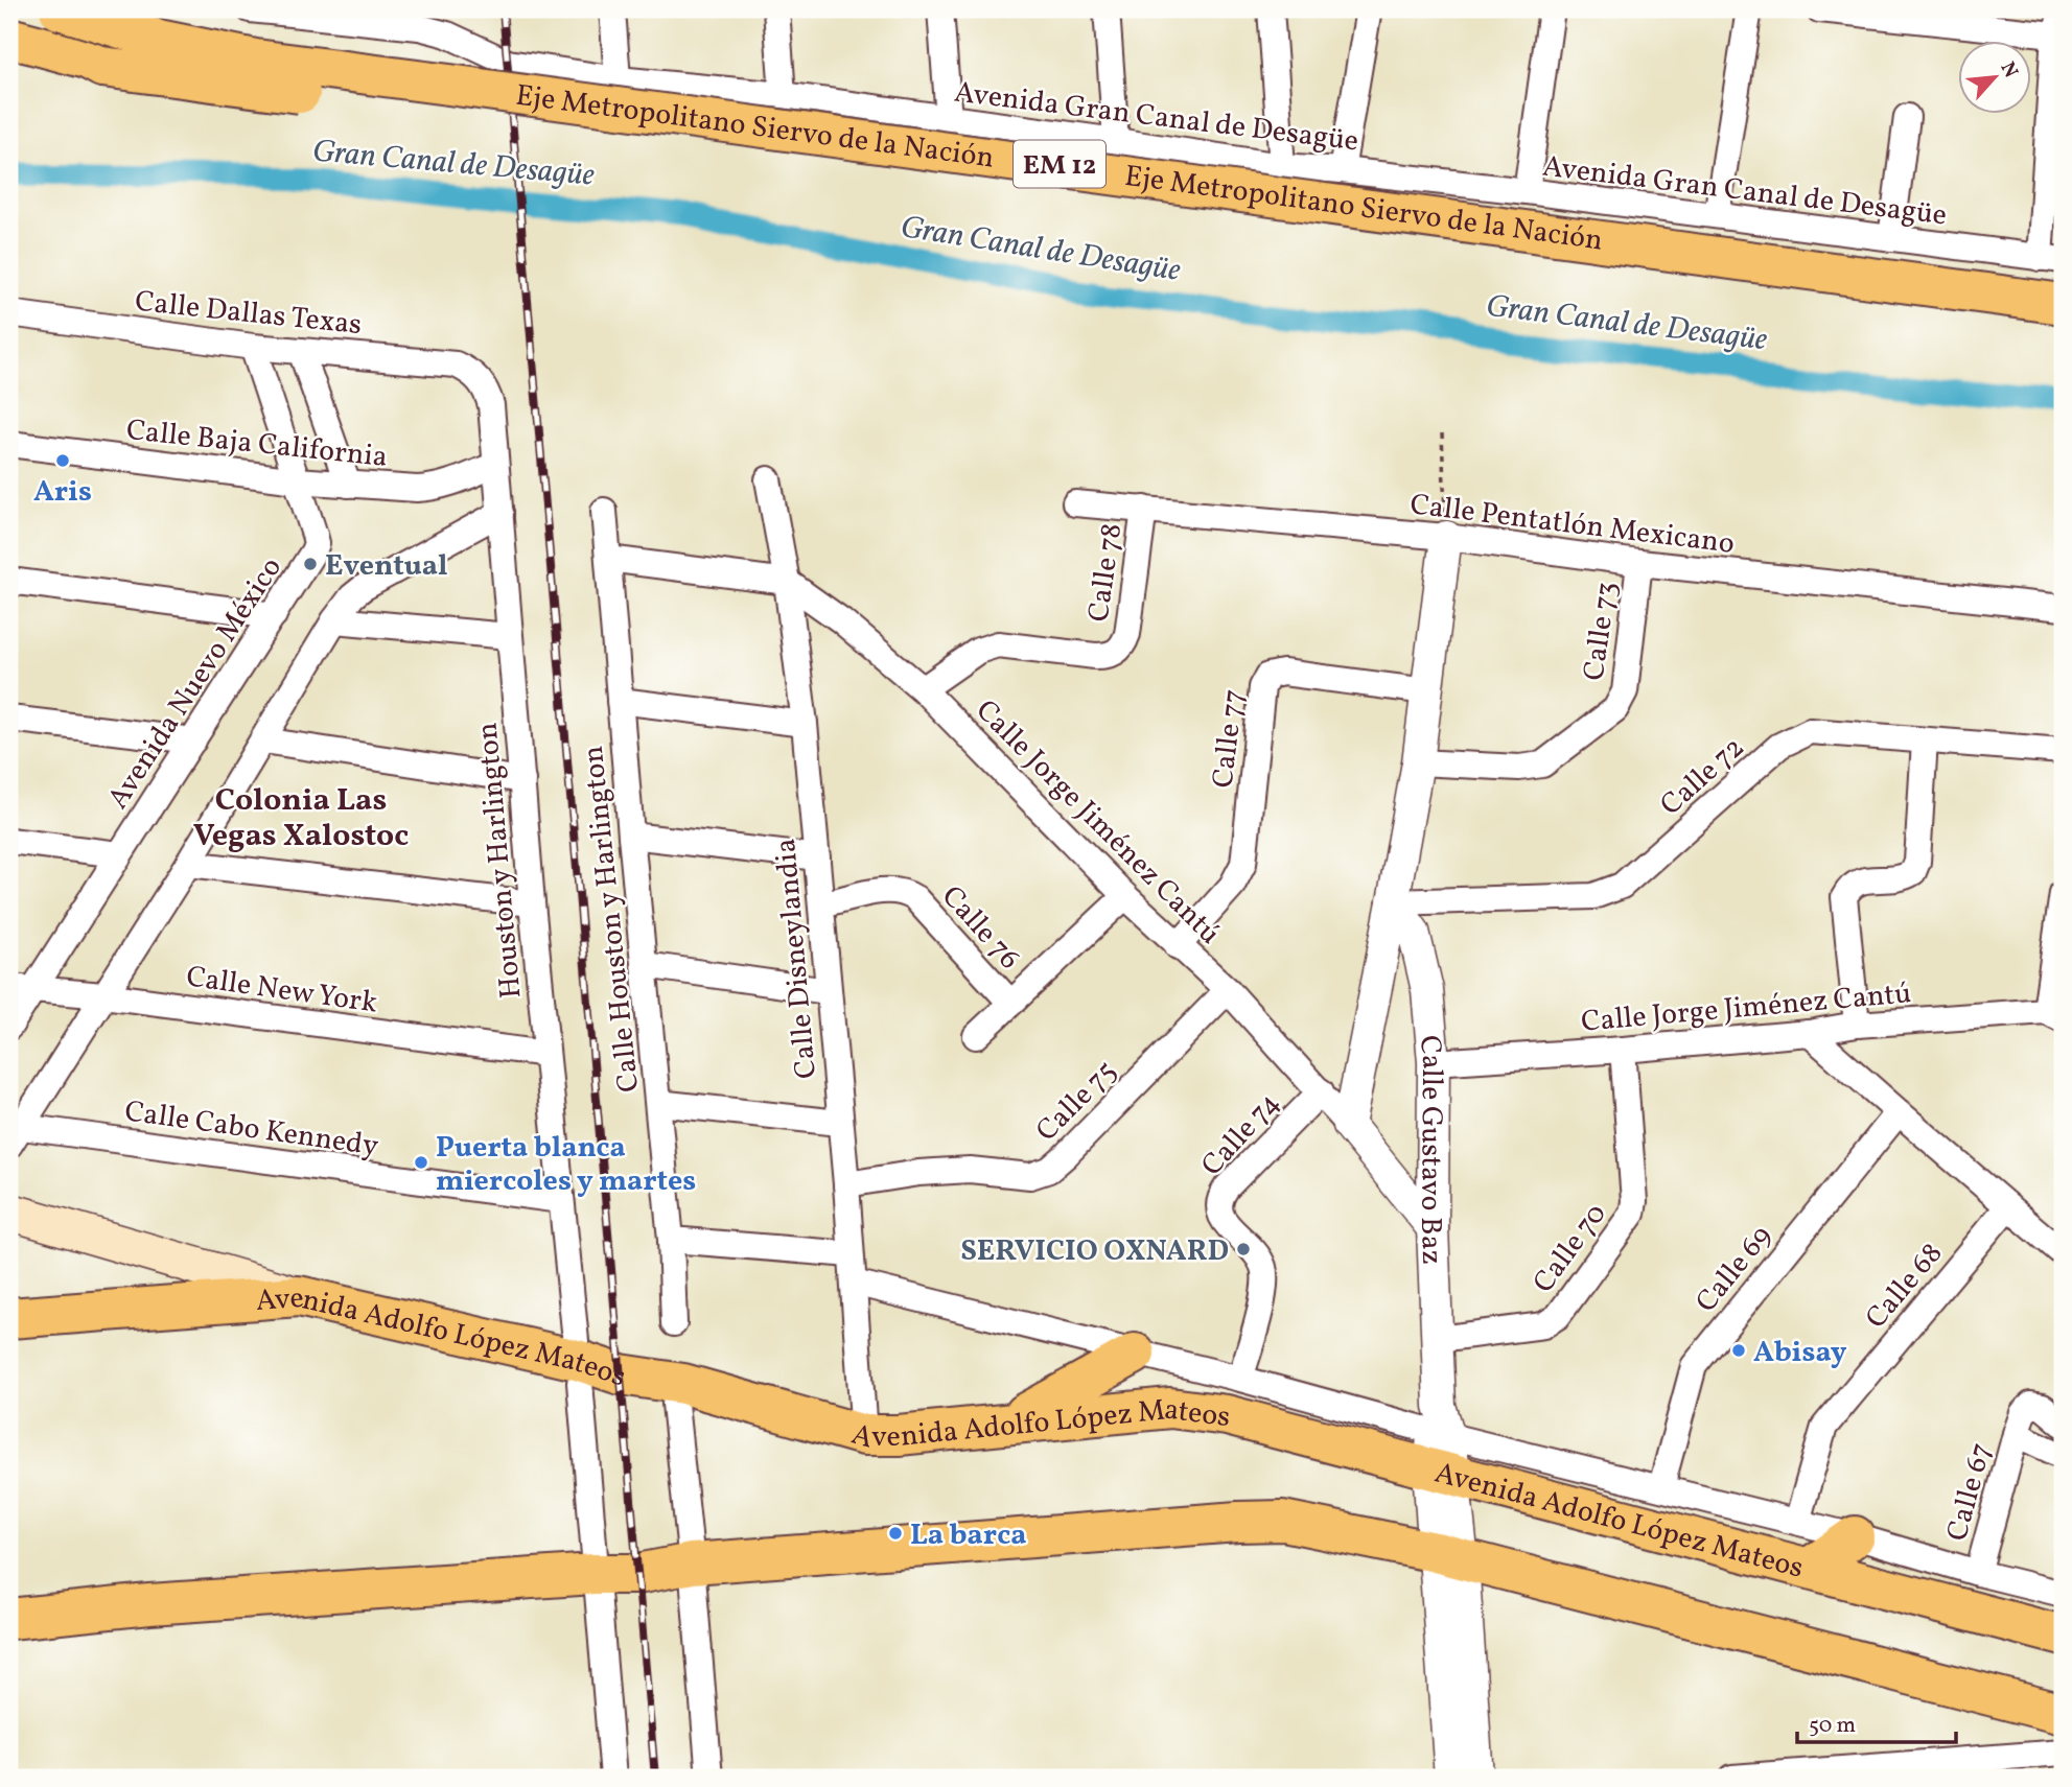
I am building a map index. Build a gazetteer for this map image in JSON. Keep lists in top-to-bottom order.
{
  "streets": {
    "main road": ["Eje Metropolitano Siervo de la Nación", "EM 12", "Avenida Adolfo López Mateos"],
    "street": [
      "Avenida Gran Canal de Desagüe",
      "Calle Dallas Texas",
      "Calle Baja California",
      "Calle Pentatlón Mexicano",
      "Calle 78",
      "Calle 73",
      "Avenida Nuevo México",
      "Calle 77",
      "Calle 72",
      "Calle Jorge Jiménez Cantú",
      "Houston y Harlington",
      "Calle Houston y Harlington",
      "Calle 76",
      "Calle Disneylandia",
      "Calle New York",
      "Calle 75",
      "Calle Cabo Kennedy",
      "Calle 74",
      "Calle Gustavo Baz",
      "Calle 70",
      "Calle 69",
      "Calle 68",
      "Calle 67"
    ]
  },
  "crossings": [
    ["Calle Dallas Texas", "Avenida Nuevo México"],
    ["Calle Dallas Texas", "Houston y Harlington"],
    ["Calle Baja California", "Avenida Nuevo México"],
    ["Calle Baja California", "Houston y Harlington"],
    ["Calle Pentatlón Mexicano", "Calle 78"],
    ["Calle Pentatlón Mexicano", "Calle 73"],
    ["Calle 78", "Calle Jorge Jiménez Cantú"],
    ["Avenida Nuevo México", "Calle New York"],
    ["Calle 77", "Calle Jorge Jiménez Cantú"],
    ["Calle 72", "Calle Gustavo Baz"],
    ["Calle Jorge Jiménez Cantú", "Calle 76"],
    ["Calle Jorge Jiménez Cantú", "Calle Disneylandia"],
    ["Calle Jorge Jiménez Cantú", "Calle 75"],
    ["Calle Jorge Jiménez Cantú", "Calle 74"],
    ["Calle Jorge Jiménez Cantú", "Calle Gustavo Baz"],
    ["Calle Jorge Jiménez Cantú", "Calle 70"],
    ["Houston y Harlington", "Calle New York"],
    ["Houston y Harlington", "Calle Cabo Kennedy"],
    ["Calle 76", "Calle Disneylandia"],
    ["Calle Disneylandia", "Calle 75"],
    ["Calle Disneylandia", "Avenida Adolfo López Mateos"],
    ["Calle Gustavo Baz", "Calle 70"],
    ["Calle Gustavo Baz", "Avenida Adolfo López Mateos"]
  ],
  "districts": ["Colonia Las Vegas Xalostoc"],
  "water": ["Gran Canal de Desagüe"],
  "places": [
    "Aris",
    "Eventual",
    "Puerta blanca miercoles y martes",
    "SERVICIO OXNARD",
    "Abisay",
    "La barca"
  ],
  "scale_bar": "50 m",
  "north": "top right"
}
